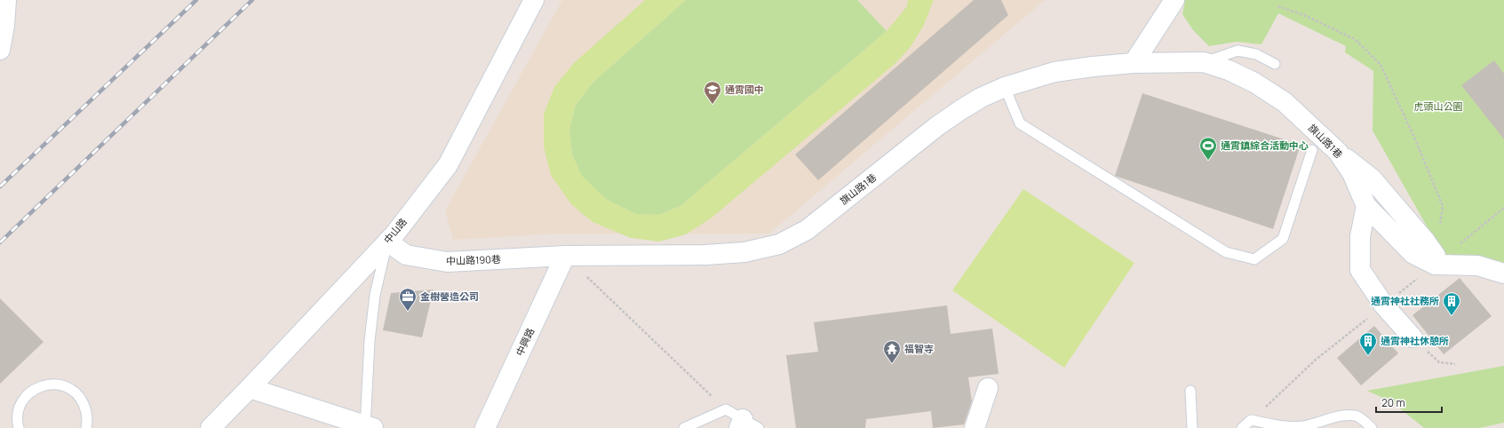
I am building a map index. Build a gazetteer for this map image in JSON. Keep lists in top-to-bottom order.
{
  "streets": {
    "street": [
      "旗山路1巷",
      "中山路",
      "中山路190巷",
      "中興路"
    ]
  },
  "crossings": [
    ["旗山路1巷", "中山路190巷"],
    ["旗山路1巷", "中興路"],
    ["中山路", "中山路190巷"],
    ["中山路190巷", "中興路"]
  ],
  "parks": ["虎頭山公園"],
  "places": {
    "school or university": ["通霄國中"],
    "sports": ["通霄鎮綜合活動中心"],
    "office": ["金樹營造公司"],
    "building": ["通霄神社社務所", "通霄神社休憩所"],
    "temple": ["福智寺"]
  },
  "scale_bar": "20 m"
}
